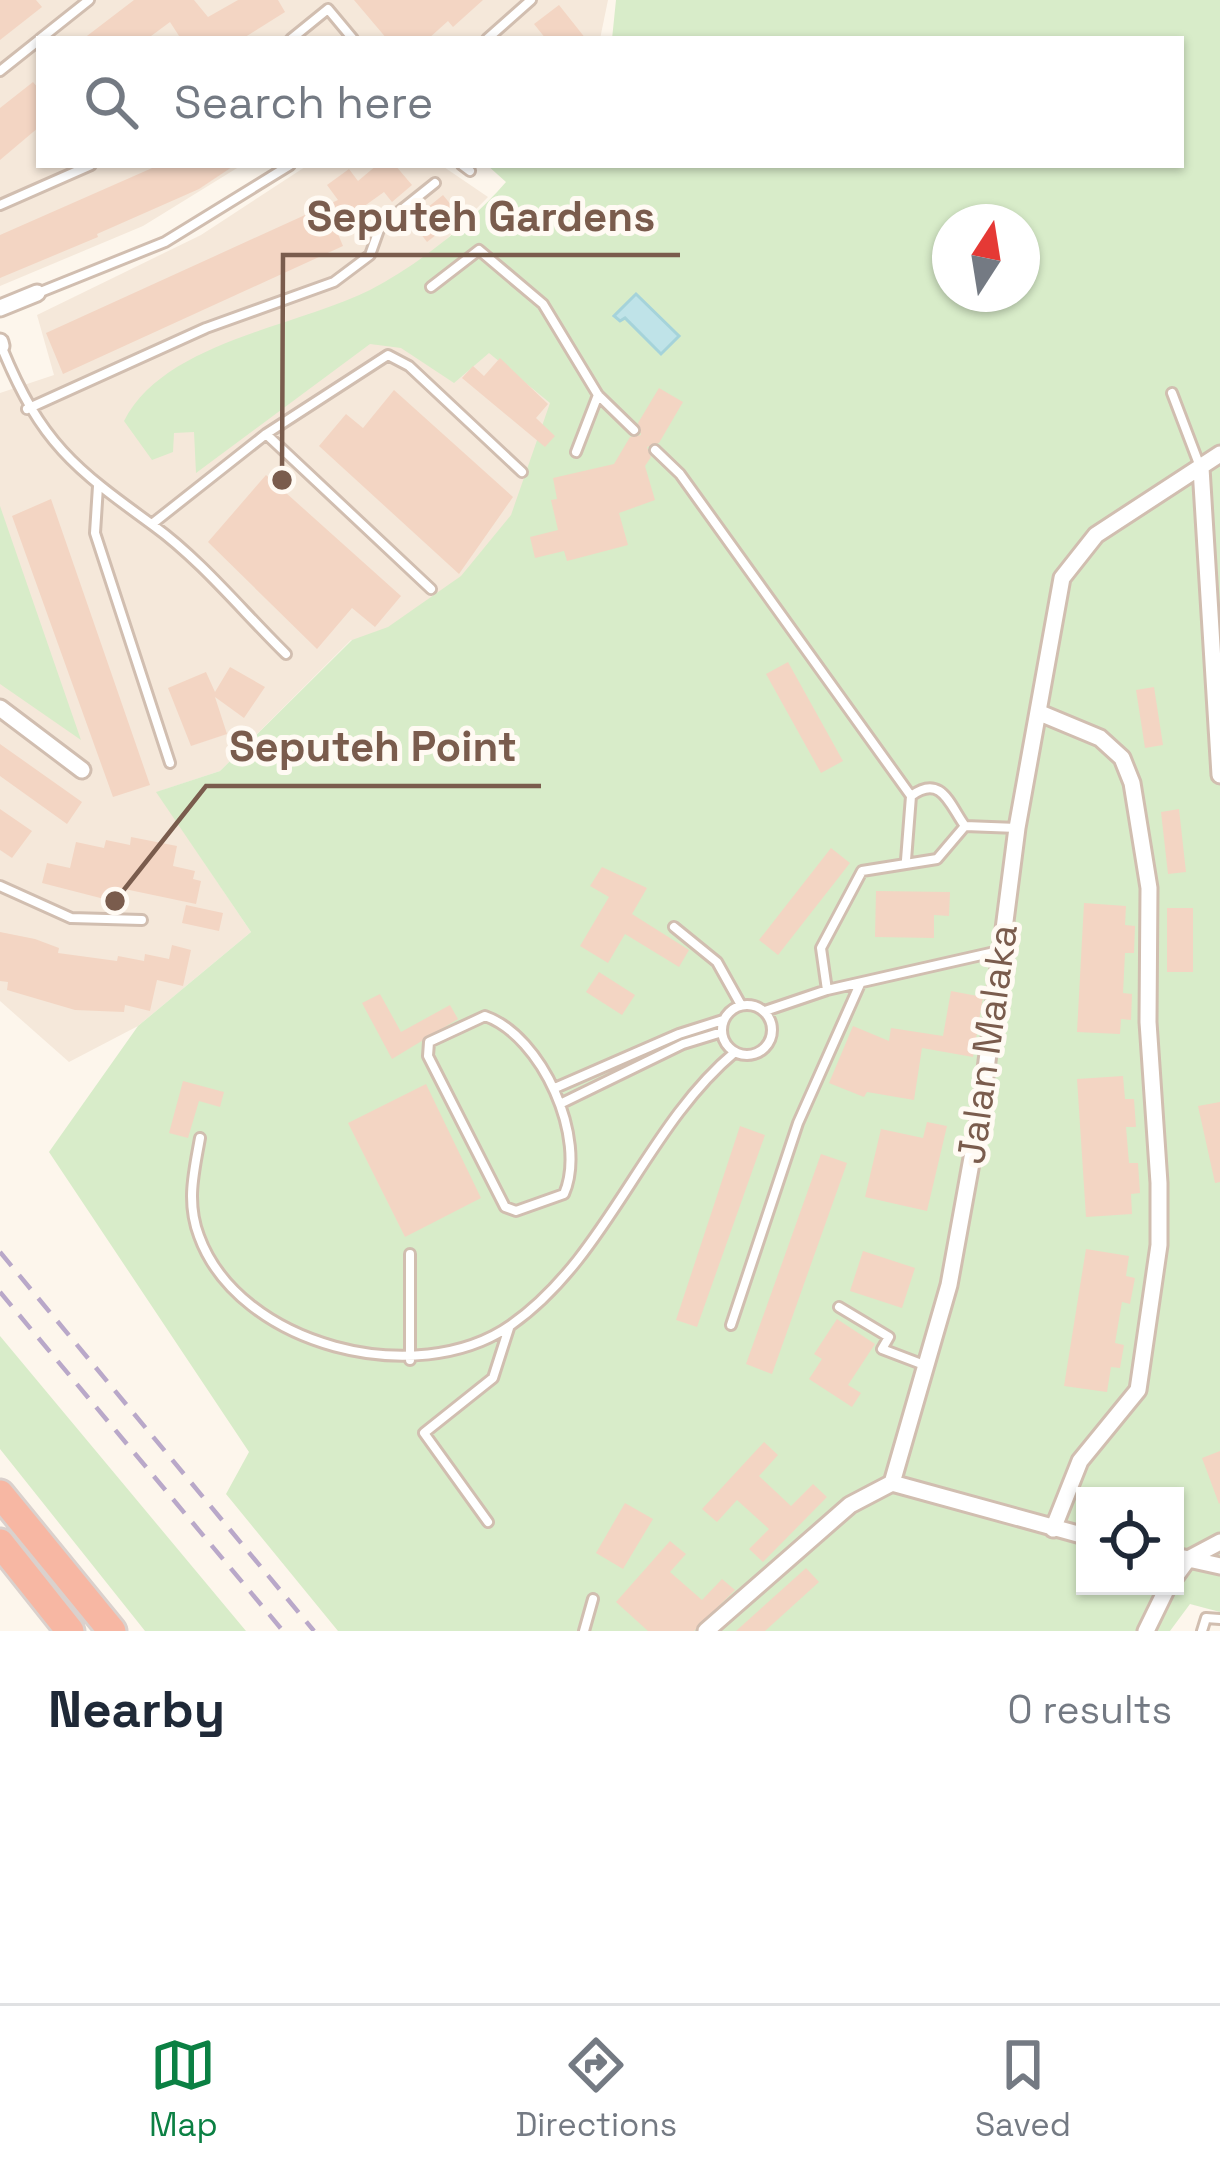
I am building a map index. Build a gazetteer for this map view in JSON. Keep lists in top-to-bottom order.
{
  "streets": {
    "street": ["Jalan Malaka"]
  },
  "places": ["Seputeh Gardens", "Seputeh Point"],
  "north": "top",
  "page": {
    "search": "Search here",
    "heading": ["Nearby", "0 results"],
    "nav": ["Map", "Directions", "Saved"]
  }
}
